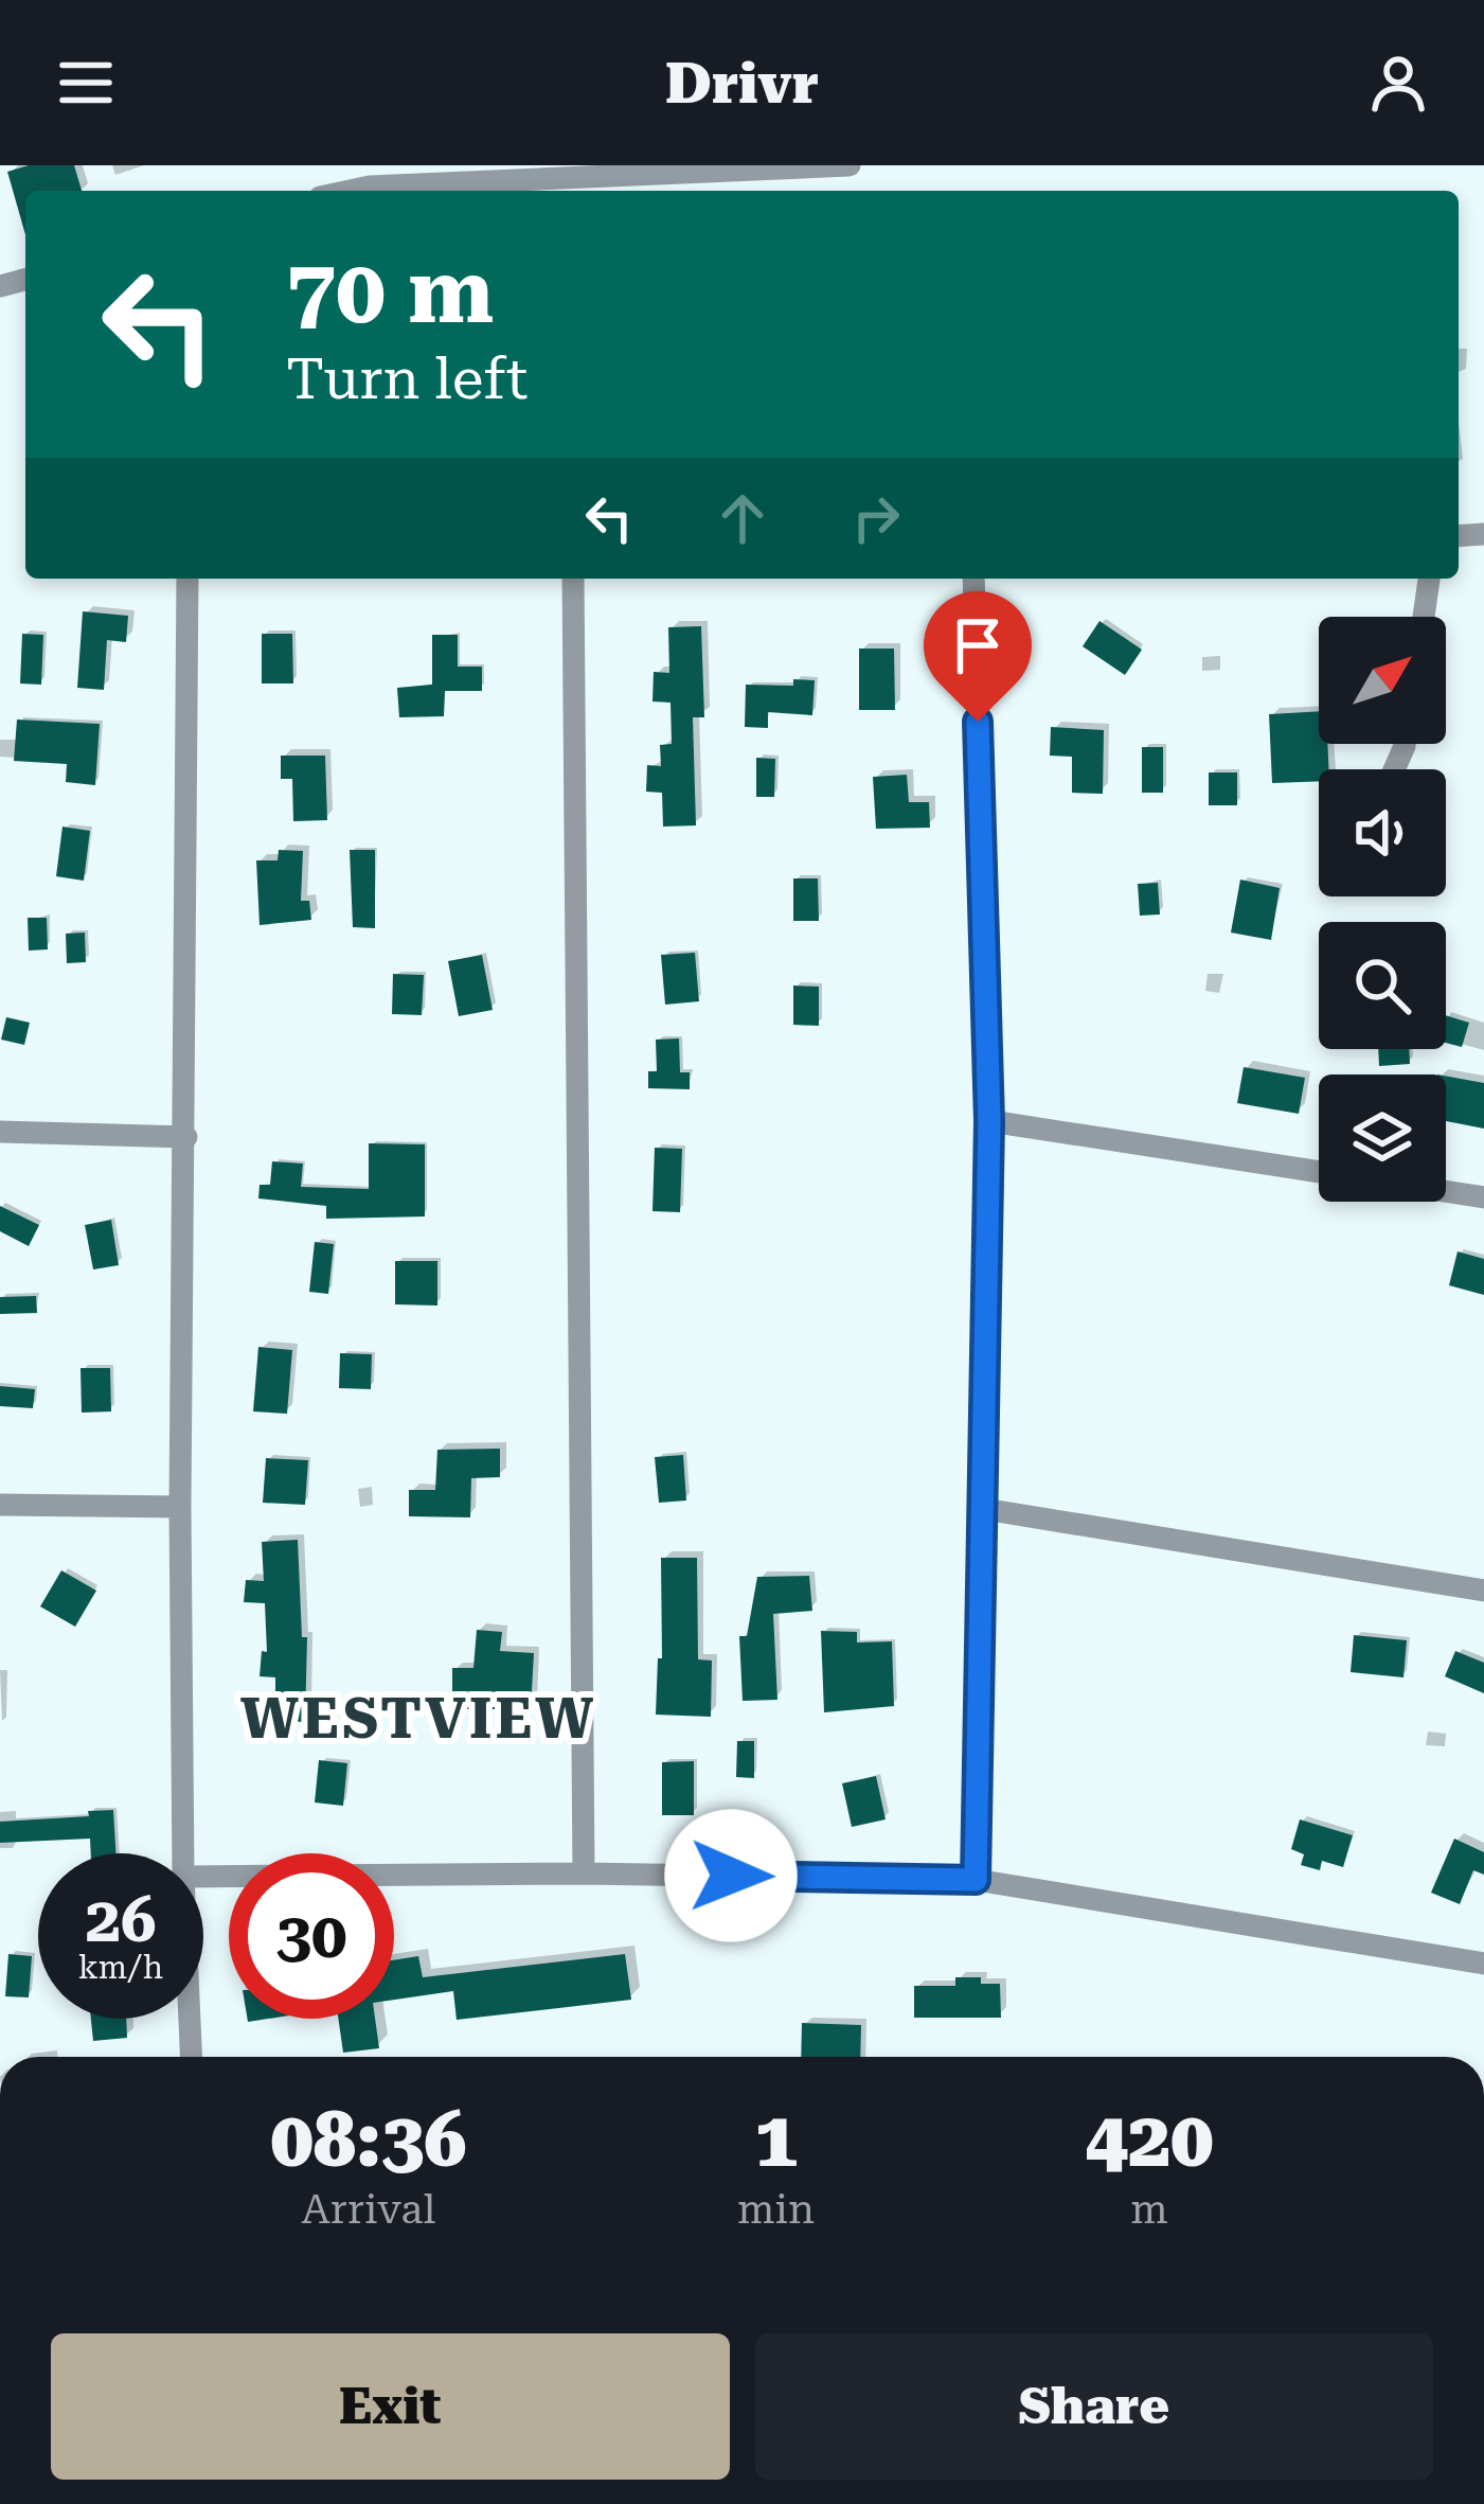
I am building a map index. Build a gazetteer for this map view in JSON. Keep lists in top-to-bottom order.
{
  "districts": ["WESTVIEW"],
  "north": "top right",
  "page": {
    "header": "Drivr",
    "turn": ["70 m", "Turn left"],
    "speed": "26 km/h",
    "limit": "30",
    "eta": [
      "08:36",
      "Arrival",
      "1",
      "min",
      "420",
      "m"
    ],
    "buttons": ["Exit", "Share"]
  }
}
